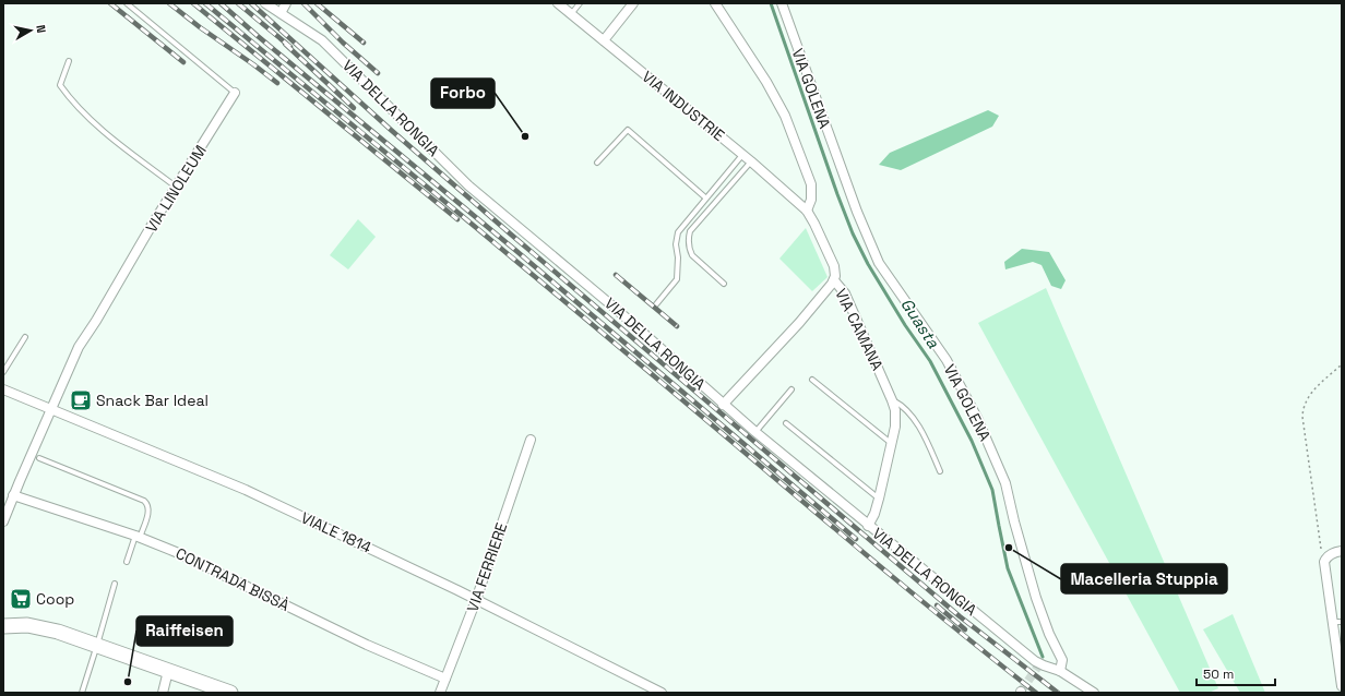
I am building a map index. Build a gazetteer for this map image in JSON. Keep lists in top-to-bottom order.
{
  "streets": {
    "street": [
      "VIA GOLENA",
      "VIA INDUSTRIE",
      "VIA DELLA RONGIA",
      "VIA LINOLEUM",
      "VIA CAMANA",
      "VIALE 1814",
      "VIA FERRIERE",
      "CONTRADA BISSÀ"
    ]
  },
  "crossings": [
    ["VIA GOLENA", "VIA DELLA RONGIA"],
    ["VIA INDUSTRIE", "VIA CAMANA"],
    ["VIA DELLA RONGIA", "VIA CAMANA"],
    ["VIA LINOLEUM", "VIALE 1814"],
    ["VIA LINOLEUM", "CONTRADA BISSÀ"],
    ["VIALE 1814", "VIA FERRIERE"],
    ["VIA FERRIERE", "CONTRADA BISSÀ"]
  ],
  "water": ["Guasta"],
  "places": {
    "other": ["Forbo", "Macelleria Stuppia", "Raiffeisen"],
    "cafe": ["Snack Bar Ideal"],
    "supermarket": ["Coop"]
  },
  "scale_bar": "50 m",
  "north": "right"
}
